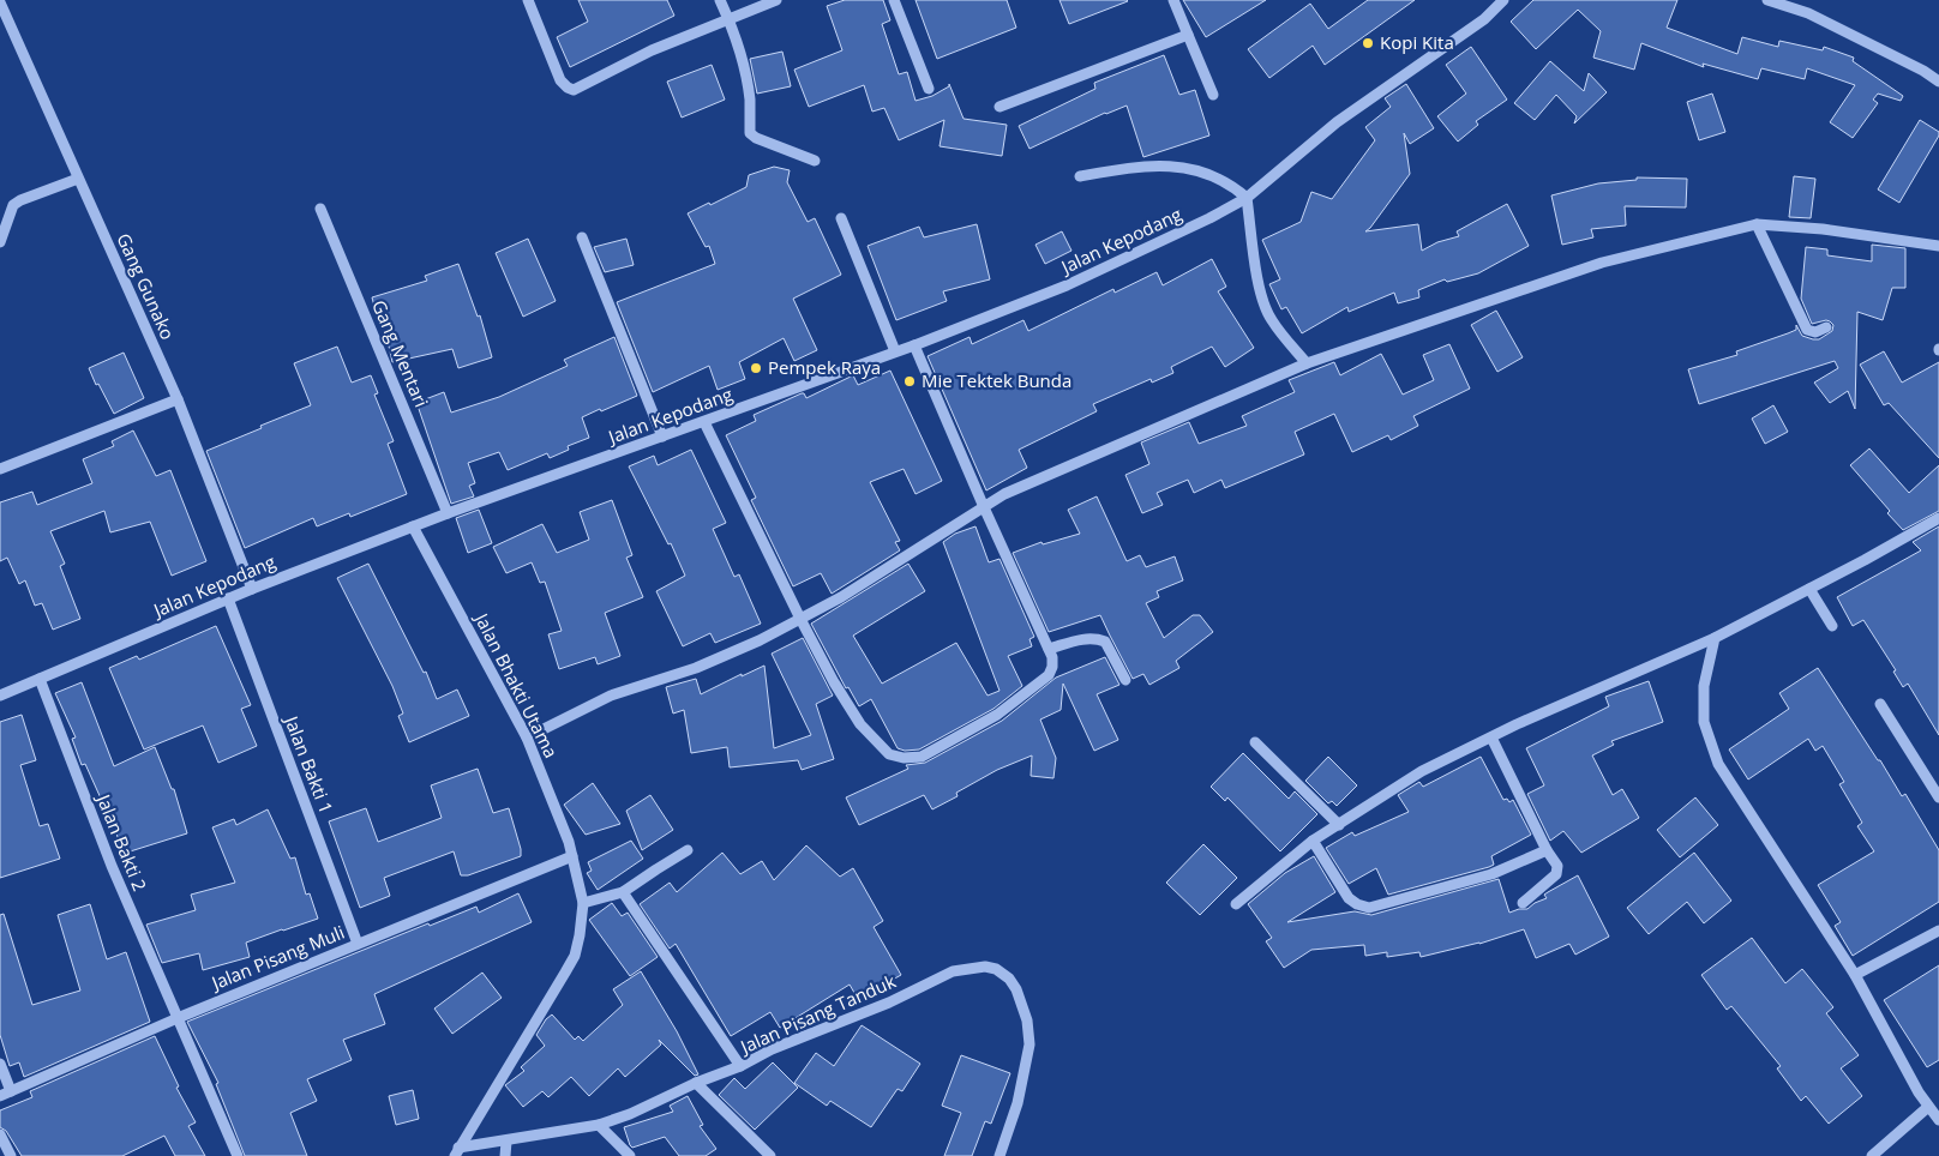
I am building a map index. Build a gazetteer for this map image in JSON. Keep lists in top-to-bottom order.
{
  "streets": {
    "street": [
      "Jalan Kepodang",
      "Gang Gunako",
      "Gang Mentari",
      "Jalan Bhakti Utama",
      "Jalan Bakti 1",
      "Jalan Bakti 2",
      "Jalan Pisang Muli",
      "Jalan Pisang Tanduk"
    ]
  },
  "crossings": [
    ["Jalan Kepodang", "Gang Gunako"],
    ["Jalan Kepodang", "Gang Mentari"],
    ["Jalan Kepodang", "Jalan Bhakti Utama"],
    ["Jalan Kepodang", "Jalan Bakti 1"],
    ["Jalan Kepodang", "Jalan Bakti 2"],
    ["Jalan Bhakti Utama", "Jalan Pisang Muli"],
    ["Jalan Bhakti Utama", "Jalan Pisang Tanduk"],
    ["Jalan Bakti 1", "Jalan Pisang Muli"],
    ["Jalan Bakti 2", "Jalan Pisang Muli"]
  ],
  "places": ["Kopi Kita", "Pempek Raya", "Mie Tektek Bunda"]
}
